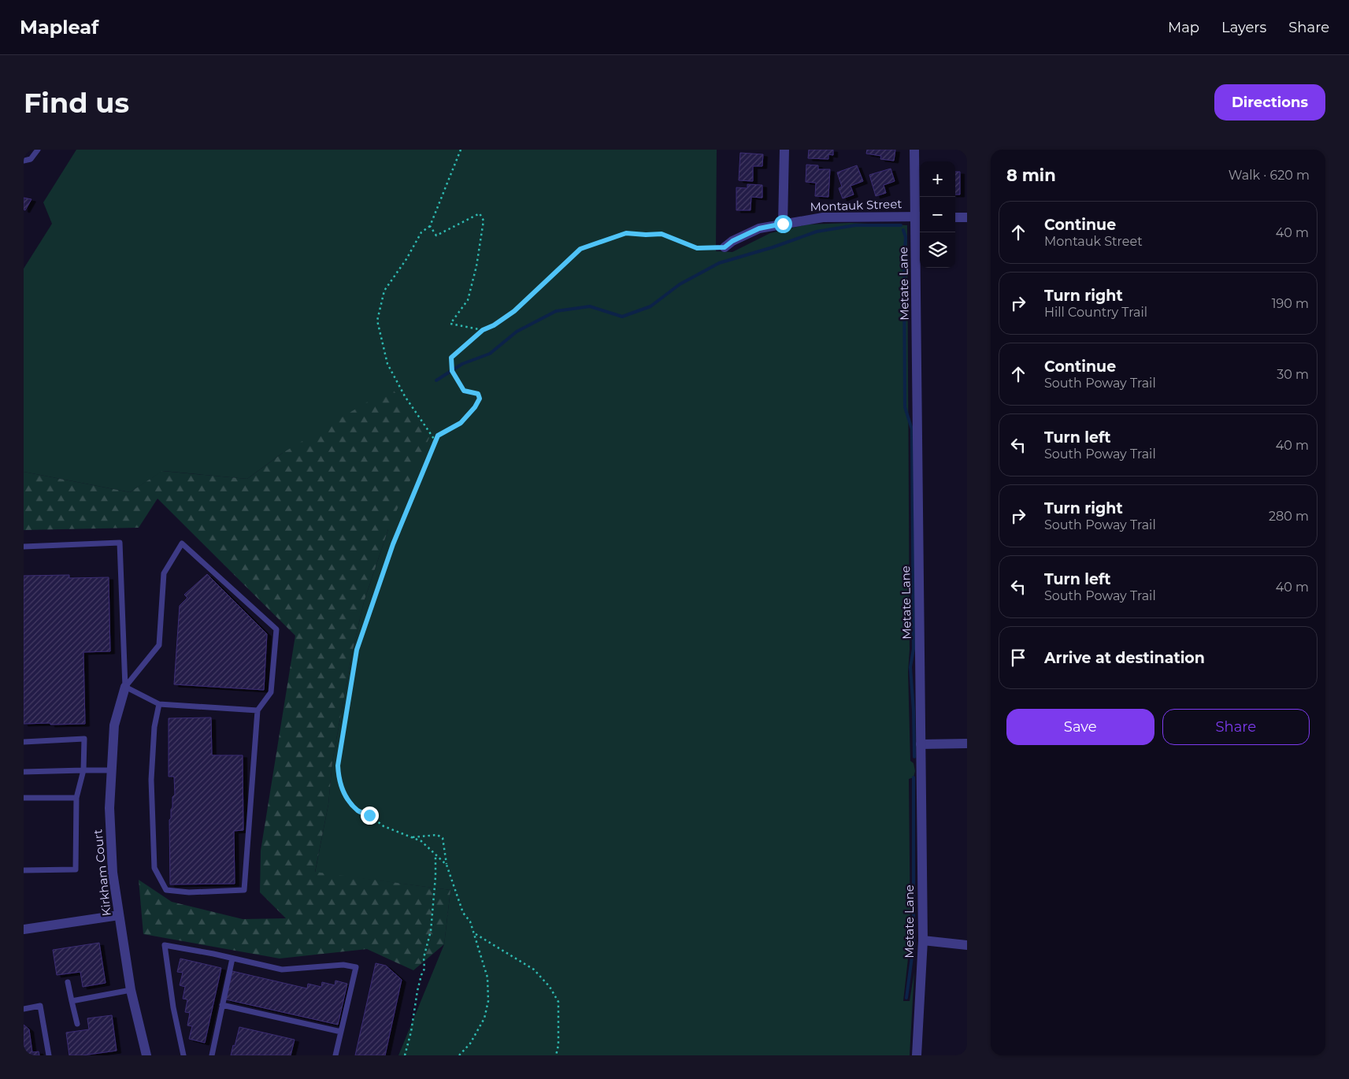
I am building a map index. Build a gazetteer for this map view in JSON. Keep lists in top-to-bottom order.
{
  "streets": {
    "street": ["Montauk Street", "Metate Lane", "Kirkham Court"]
  },
  "crossings": [
    ["Montauk Street", "Metate Lane"]
  ],
  "page": {
    "header": "Mapleaf",
    "nav": ["Map", "Layers", "Share"],
    "buttons": [
      "Directions",
      ["Save", "Share"]
    ],
    "title": "Find us",
    "heading": ["8 min", "Walk · 620 m"],
    "map_buttons": ["+", "−"],
    "list": [
      ["Continue", "Montauk Street", "40 m"],
      ["Turn right", "Hill Country Trail", "190 m"],
      ["Continue", "South Poway Trail", "30 m"],
      ["Turn left", "South Poway Trail", "40 m"],
      ["Turn right", "South Poway Trail", "280 m"],
      ["Turn left", "South Poway Trail", "40 m"],
      "Arrive at destination"
    ]
  }
}
